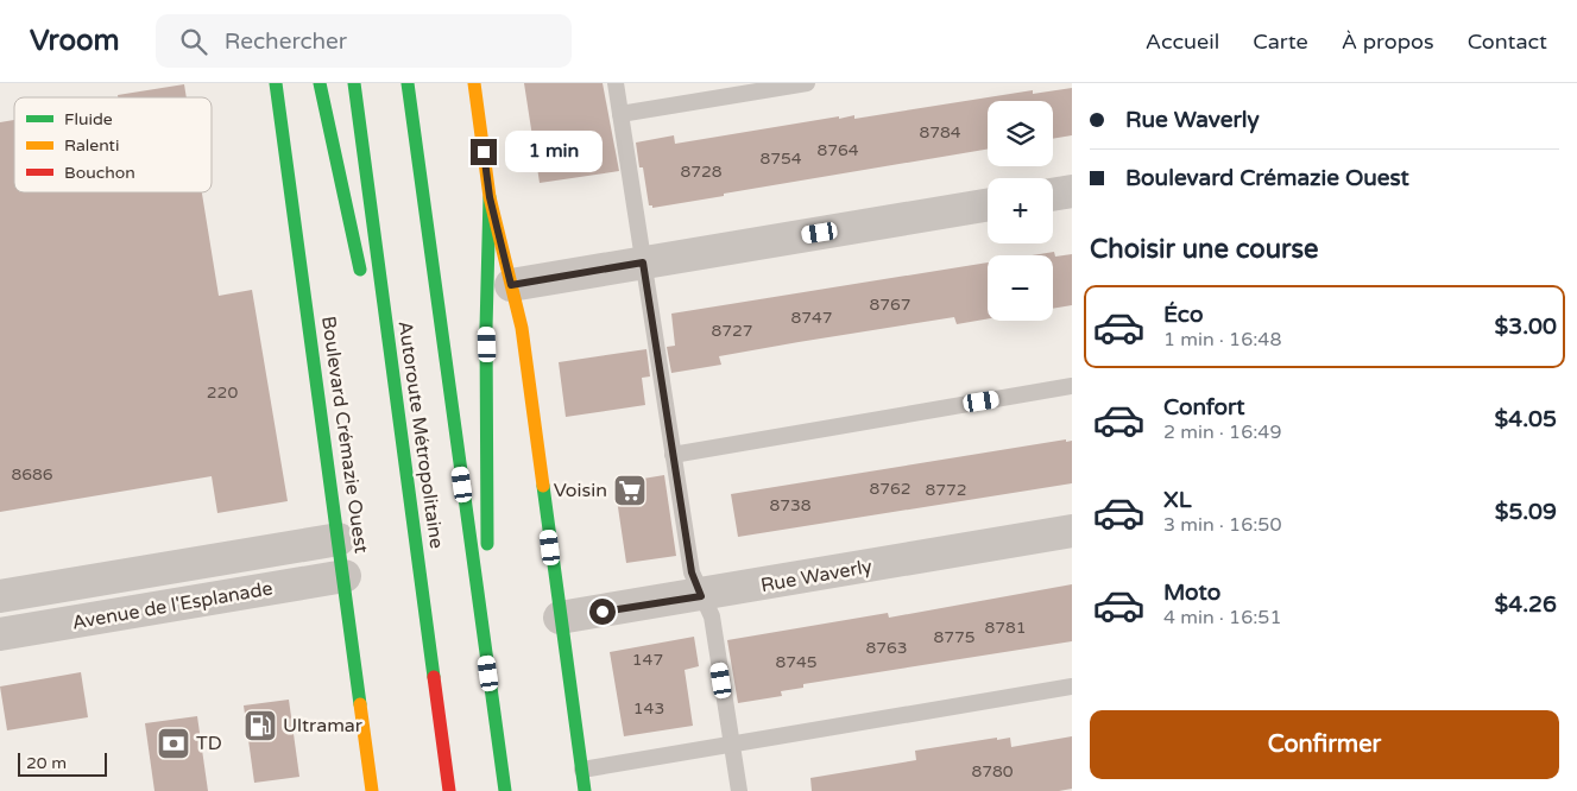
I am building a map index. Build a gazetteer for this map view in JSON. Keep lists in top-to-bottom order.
{
  "streets": {
    "main road": ["Boulevard Crémazie Ouest", "Autoroute Métropolitaine"],
    "street": ["Rue Waverly", "Avenue de l'Esplanade"]
  },
  "crossings": [
    ["Boulevard Crémazie Ouest", "Avenue de l'Esplanade"]
  ],
  "places": {
    "supermarket": ["Voisin"],
    "fuel station": ["Ultramar"],
    "bank": ["TD"]
  },
  "house_numbers": [
    "8784",
    "8764",
    "8754",
    "8728",
    "8767",
    "8747",
    "8727",
    "220",
    "8686",
    "8762",
    "8772",
    "8738",
    "8781",
    "8775",
    "8763",
    "147",
    "8745",
    "143",
    "8780"
  ],
  "legend": ["Fluide", "Ralenti", "Bouchon"],
  "scale_bar": "20 m",
  "page": {
    "header": "Vroom",
    "search": "Rechercher",
    "nav": [
      "Accueil",
      "Carte",
      "À propos",
      "Contact"
    ],
    "banner": ["Rue Waverly", "Boulevard Crémazie Ouest"],
    "map_buttons": ["+", "−"],
    "bubble": "1 min",
    "heading": "Choisir une course",
    "list": [
      {
        "name": "Éco",
        "note": "1 min · 16:48",
        "value": "$3.00"
      },
      {
        "name": "Confort",
        "note": "2 min · 16:49",
        "value": "$4.05"
      },
      {
        "name": "XL",
        "note": "3 min · 16:50",
        "value": "$5.09"
      },
      {
        "name": "Moto",
        "note": "4 min · 16:51",
        "value": "$4.26"
      }
    ],
    "buttons": "Confirmer",
    "scale": "20 m"
  }
}
